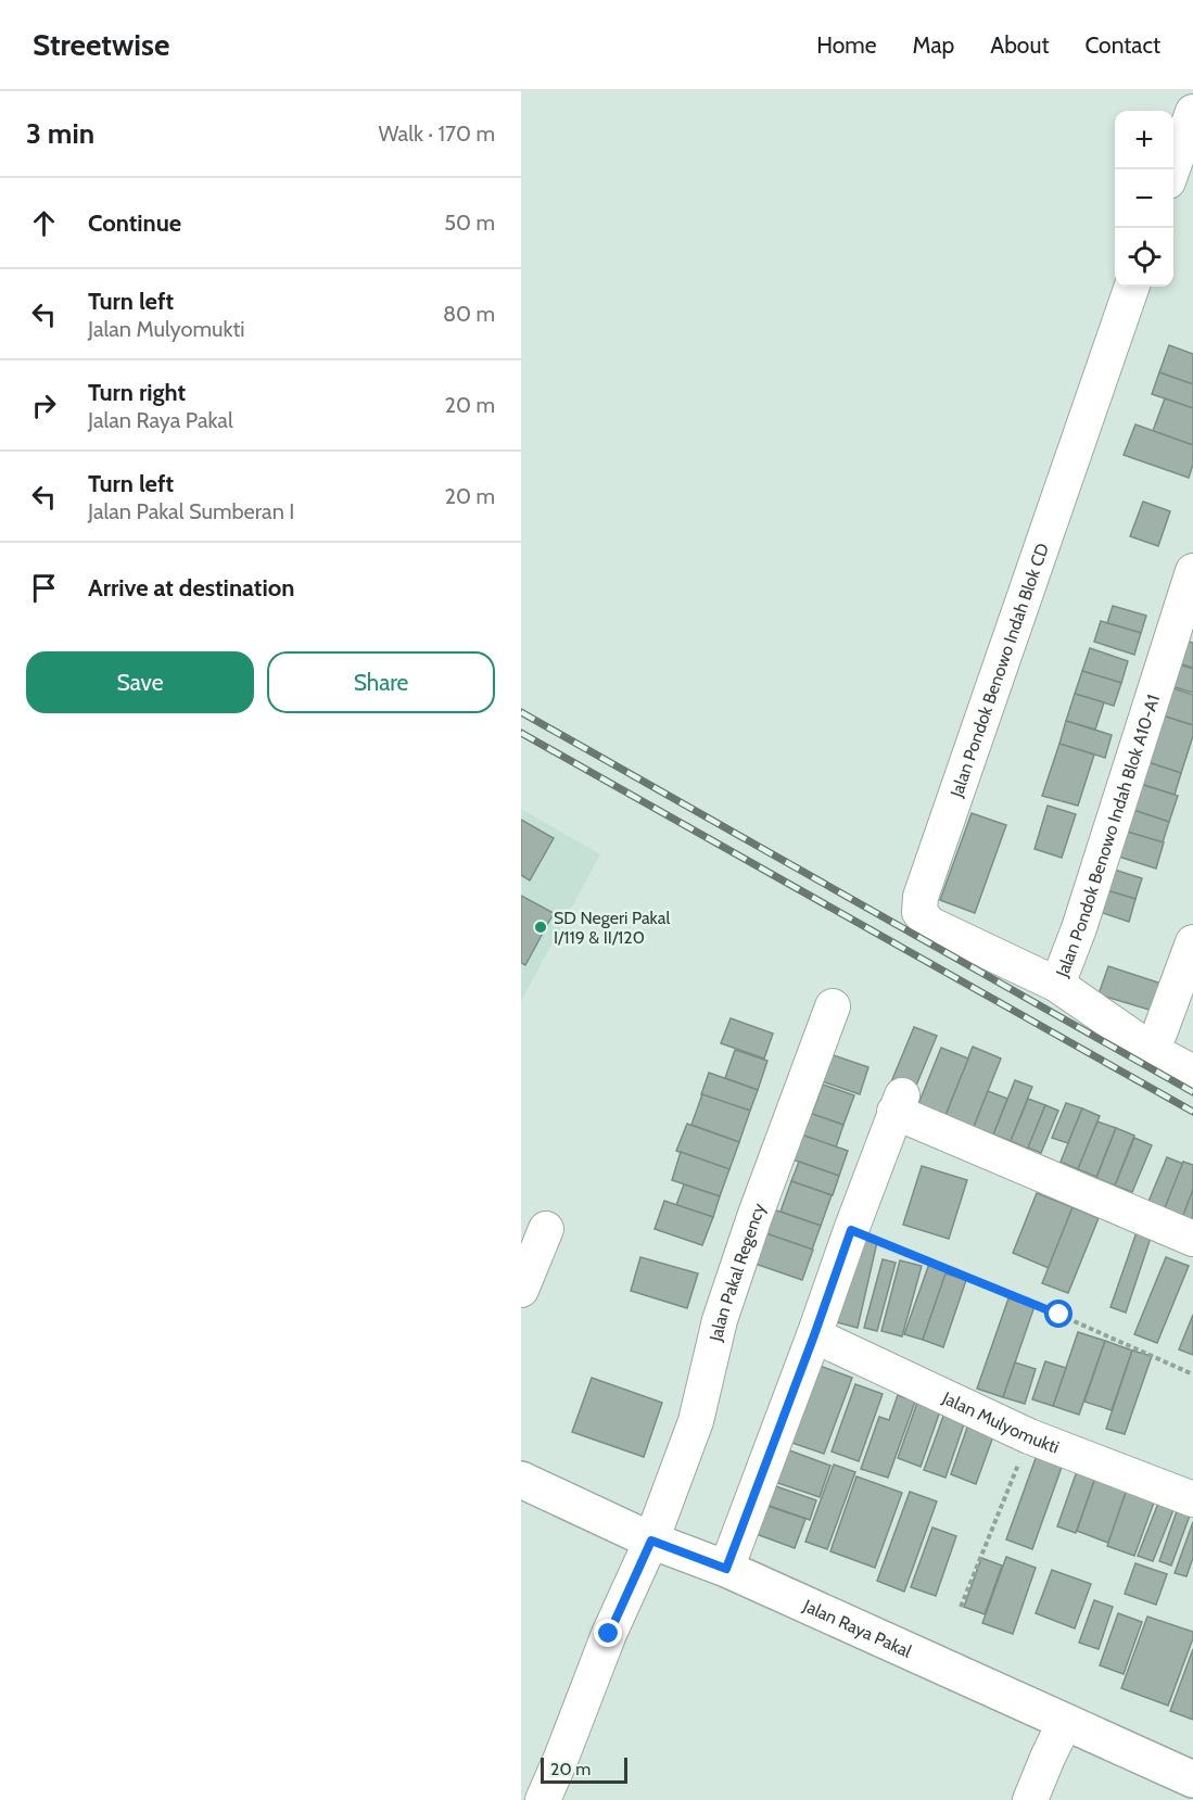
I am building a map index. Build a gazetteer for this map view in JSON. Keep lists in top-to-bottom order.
{
  "streets": {
    "main road": ["Jalan Raya Pakal"],
    "street": [
      "Jalan Pondok Benowo Indah Blok CD",
      "Jalan Pondok Benowo Indah Blok A10-A1",
      "Jalan Pakal Regency",
      "Jalan Mulyomukti"
    ]
  },
  "crossings": [
    ["Jalan Pondok Benowo Indah Blok CD", "Jalan Pondok Benowo Indah Blok A10-A1"],
    ["Jalan Pakal Regency", "Jalan Raya Pakal"]
  ],
  "places": ["SD Negeri Pakal I/119 & II/120"],
  "scale_bar": "20 m",
  "page": {
    "header": "Streetwise",
    "nav": [
      "Home",
      "Map",
      "About",
      "Contact"
    ],
    "heading": ["3 min", "Walk · 170 m"],
    "map_buttons": ["+", "−"],
    "list": [
      ["Continue", "50 m"],
      ["Turn left", "Jalan Mulyomukti", "80 m"],
      ["Turn right", "Jalan Raya Pakal", "20 m"],
      ["Turn left", "Jalan Pakal Sumberan I", "20 m"],
      "Arrive at destination"
    ],
    "buttons": ["Save", "Share"],
    "scale": "20 m"
  }
}
